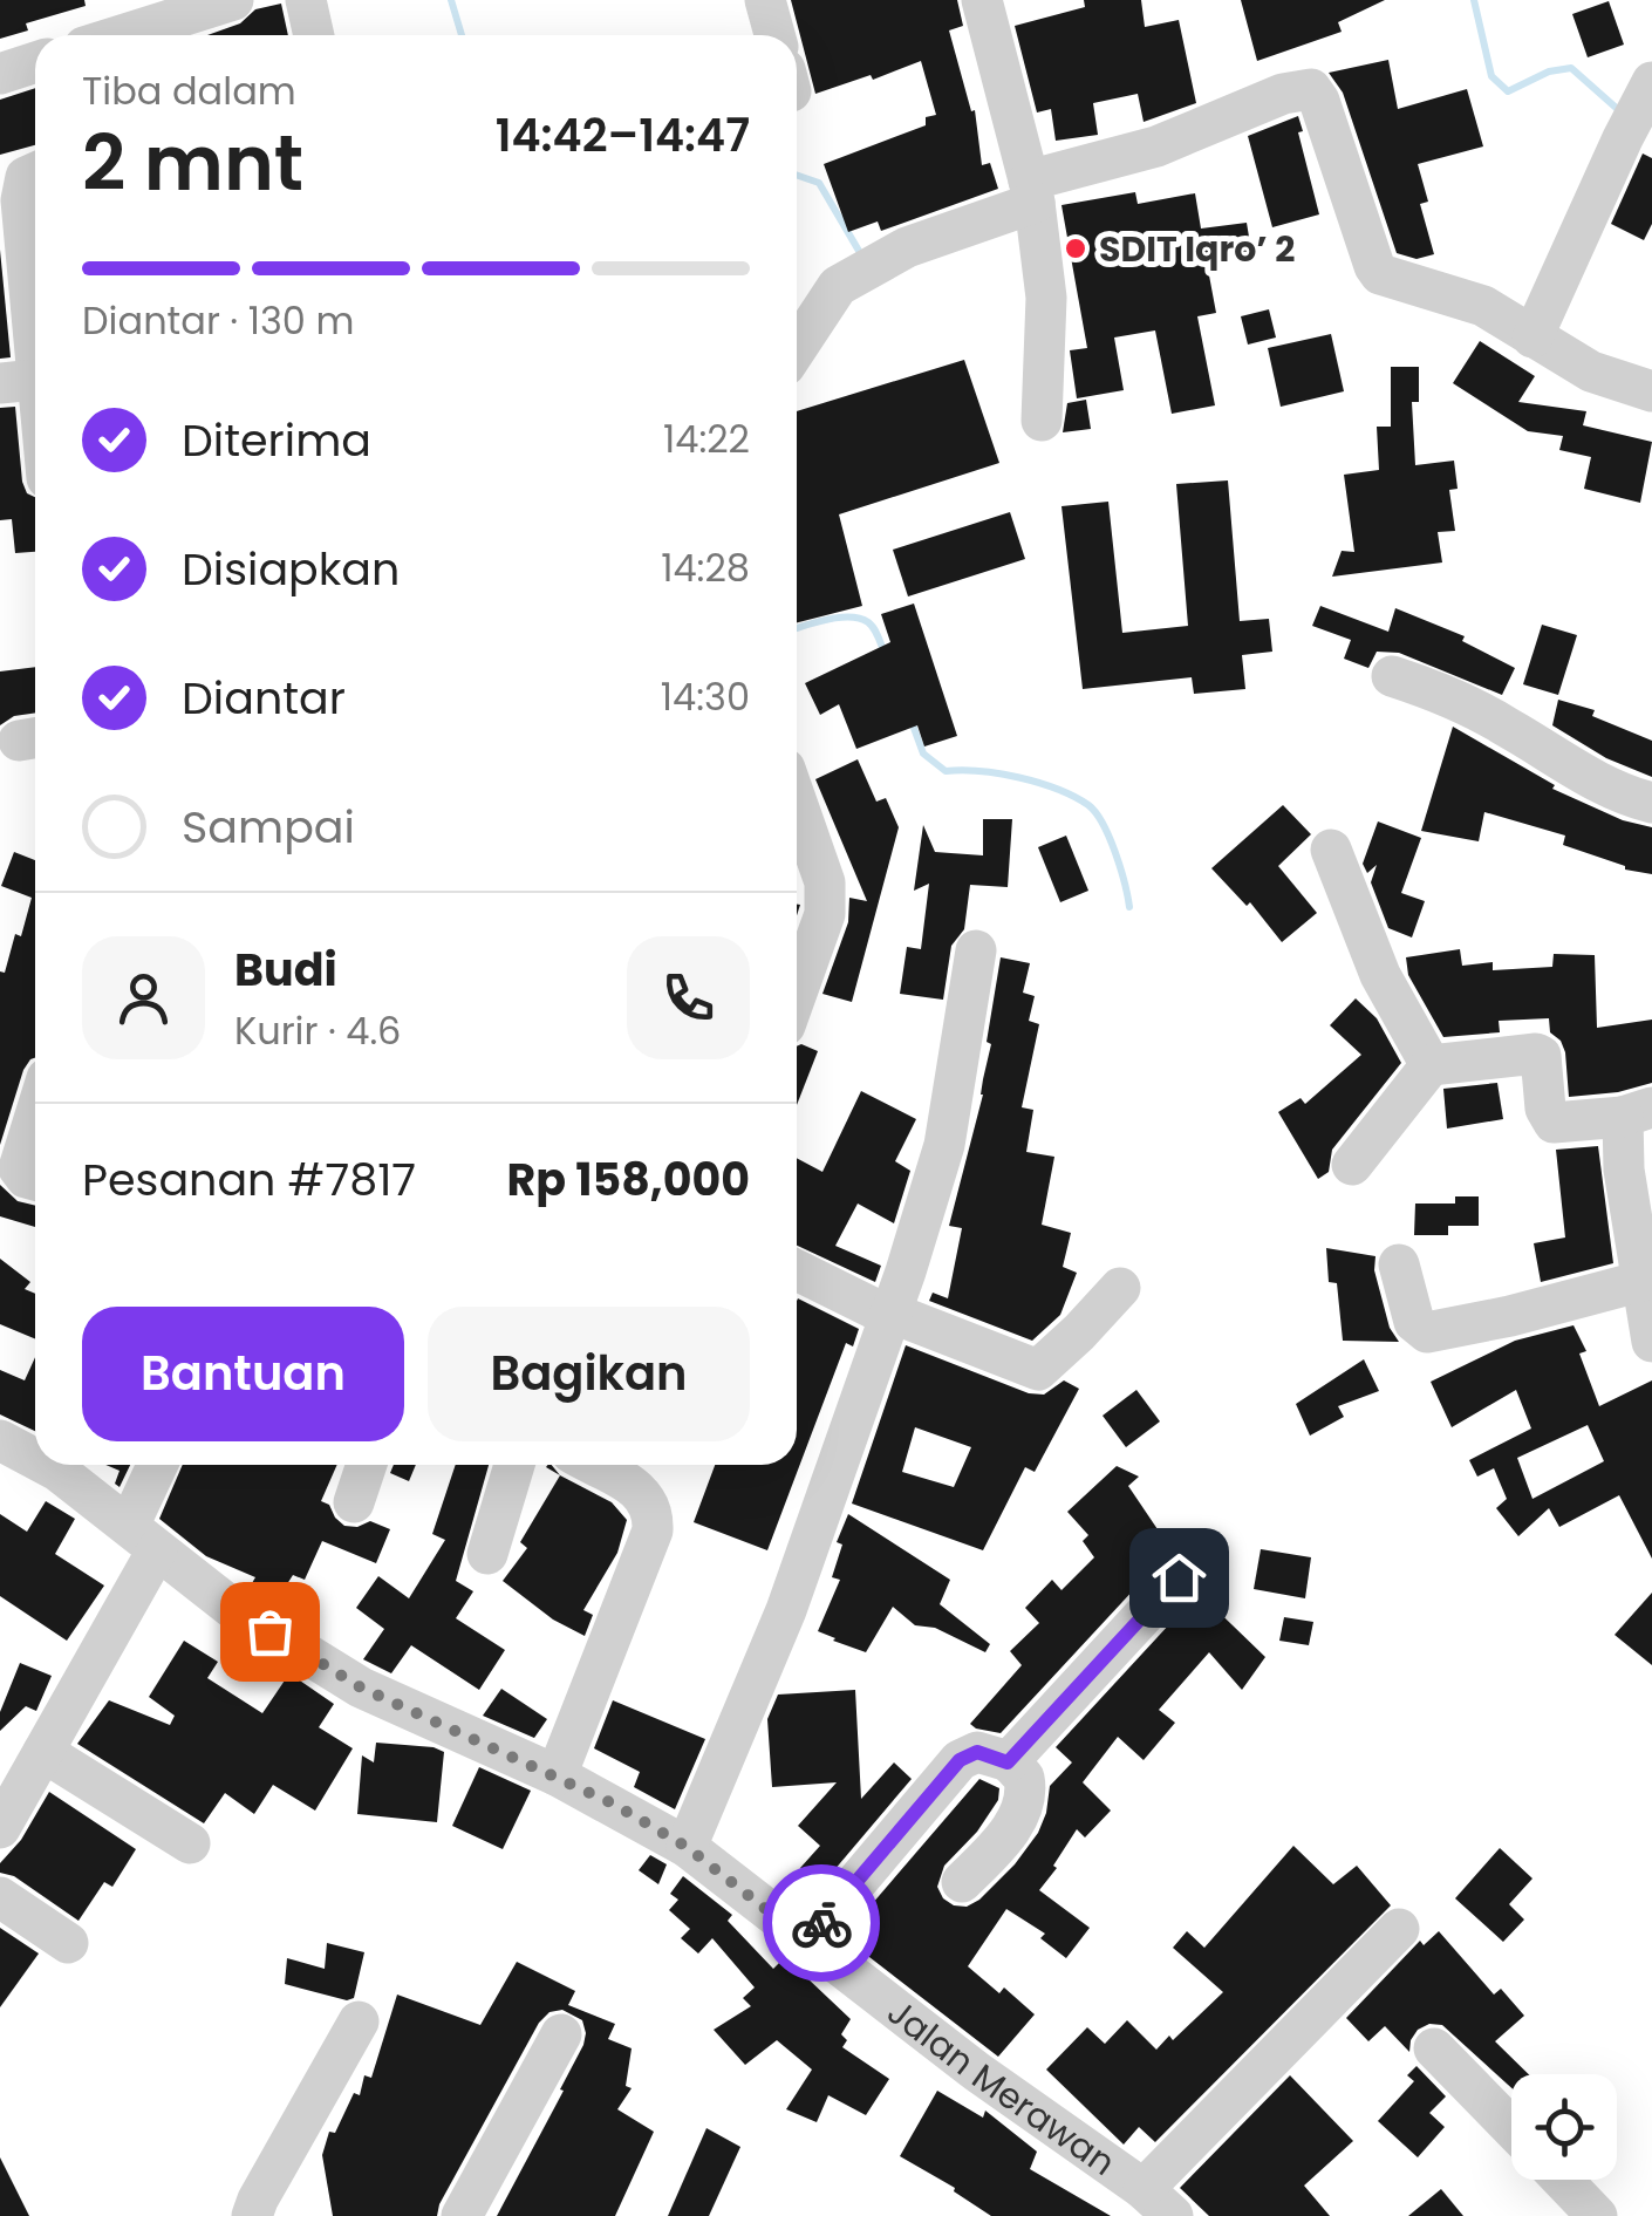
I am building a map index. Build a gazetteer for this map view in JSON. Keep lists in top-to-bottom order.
{
  "streets": {
    "street": ["Jalan Merawan"]
  },
  "places": ["SDIT Iqro’ 2"],
  "page": {
    "heading": ["2 mnt", "Tiba dalam", "14:42–14:47"],
    "panel": [
      "Budi",
      "Kurir · 4.6",
      "Pesanan #7817",
      "Rp 158,000"
    ],
    "bar": "Diantar · 130 m",
    "list": [
      ["Diterima", "14:22"],
      ["Disiapkan", "14:28"],
      ["Diantar", "14:30"],
      "Sampai"
    ],
    "buttons": ["Bantuan", "Bagikan"]
  }
}
